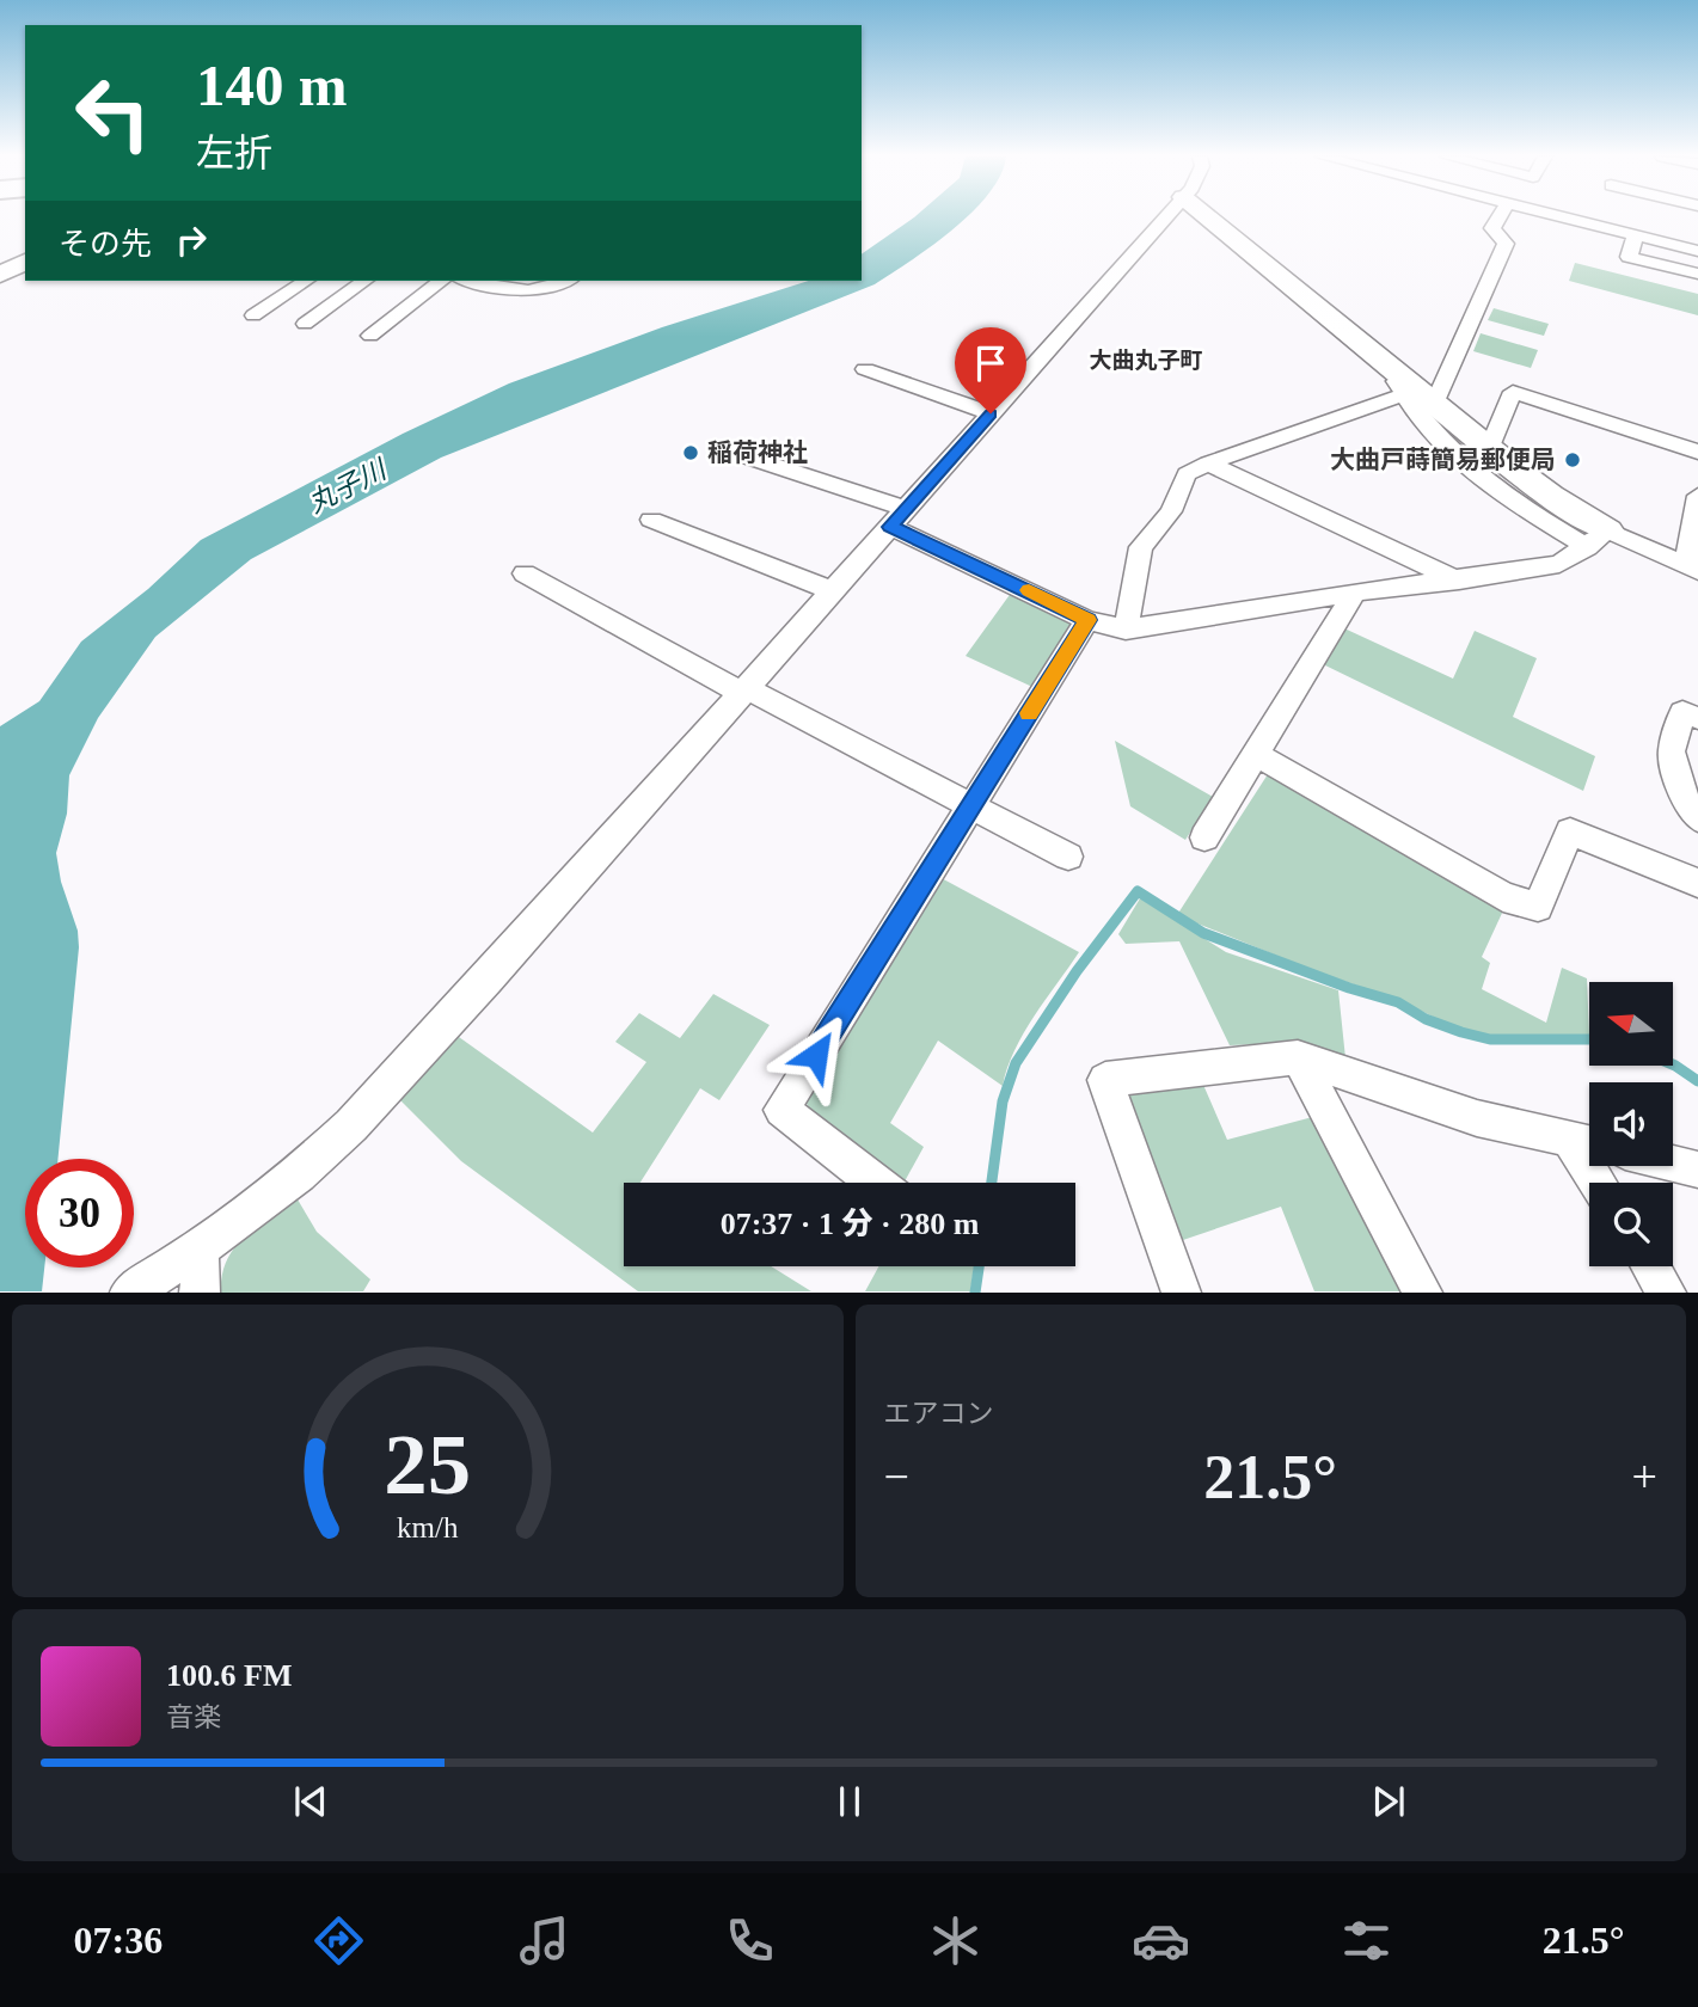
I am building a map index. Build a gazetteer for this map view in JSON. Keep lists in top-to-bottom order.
{
  "districts": ["大曲丸子町"],
  "water": ["丸子川"],
  "places": ["稲荷神社", "大曲戸蒔簡易郵便局"],
  "north": "left",
  "page": {
    "turn": ["140 m", "左折"],
    "then": "その先",
    "limit": "30",
    "trip": "07:37 · 1 分 · 280 m",
    "tile": "エアコン",
    "heat": ["−", "21.5°", "+"],
    "song": ["100.6 FM", "音楽"],
    "tabs": ["07:36", "21.5°"],
    "gauge": ["25", "km/h"]
  }
}
